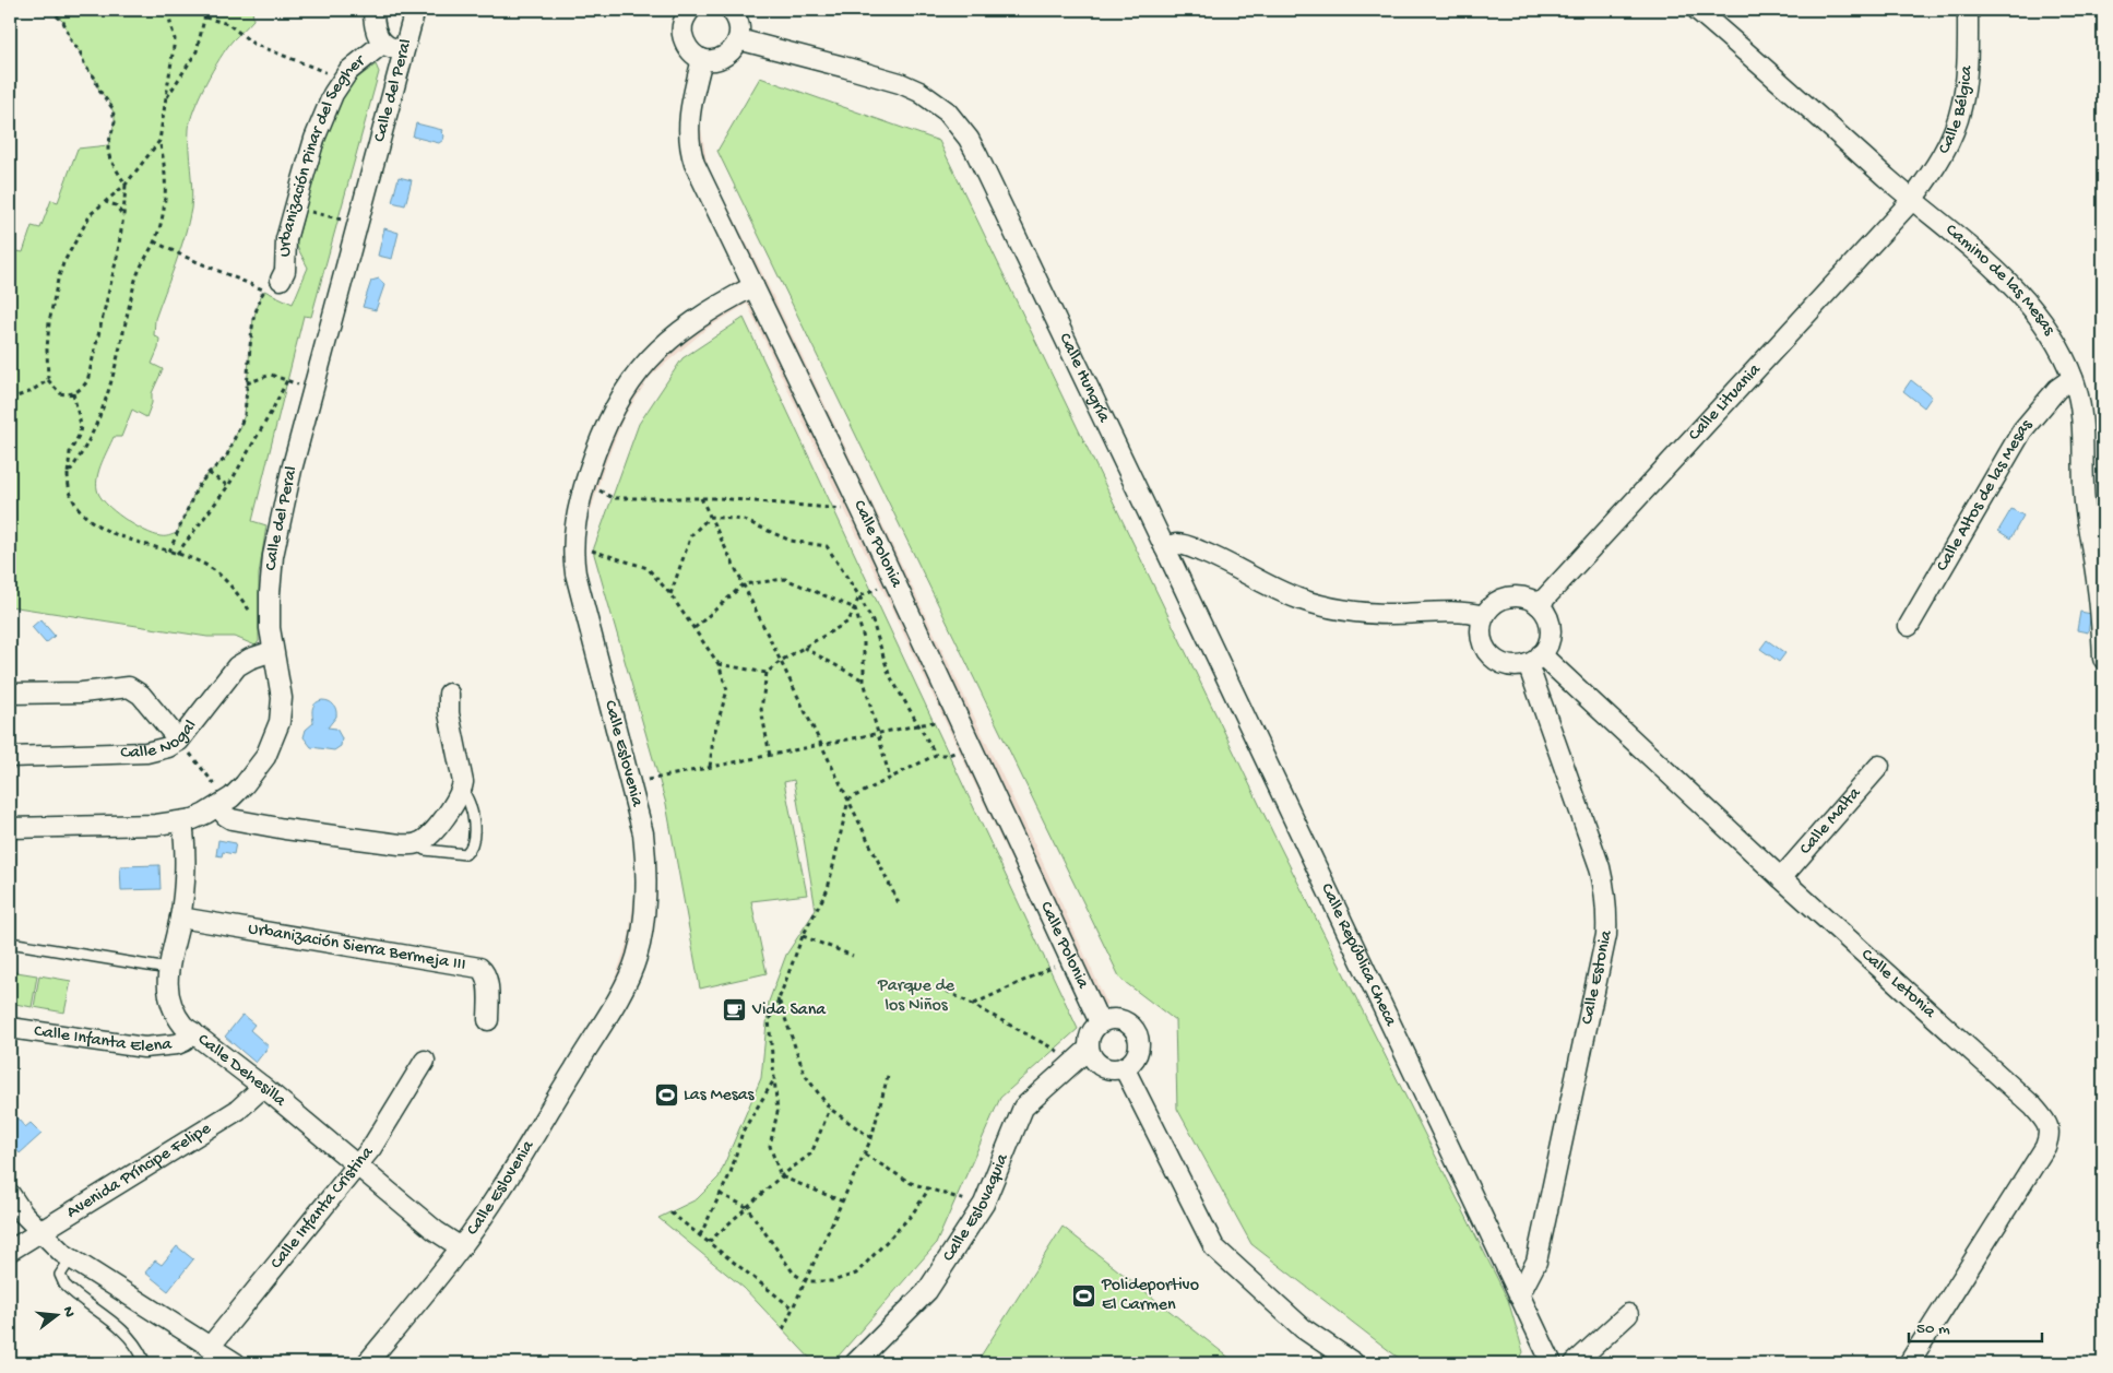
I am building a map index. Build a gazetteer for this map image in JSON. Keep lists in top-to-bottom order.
{
  "streets": {
    "street": [
      "Calle del Peral",
      "Calle Bélgica",
      "Urbanización Pinar del Segher",
      "Camino de las Mesas",
      "Calle Hungría",
      "Calle Lituania",
      "Calle Altos de las Mesas",
      "Calle Polonia",
      "Calle Nogal",
      "Calle Eslovenia",
      "Calle Malta",
      "Urbanización Sierra Bermeja III",
      "Calle República Checa",
      "Calle Estonia",
      "Calle Letonia",
      "Calle Infanta Elena",
      "Calle Dehesilla",
      "Avenida Príncipe Felipe",
      "Calle Infanta Cristina",
      "Calle Eslovaquia"
    ]
  },
  "crossings": [
    ["Calle del Peral", "Urbanización Pinar del Segher"],
    ["Calle del Peral", "Calle Nogal"],
    ["Calle del Peral", "Calle Dehesilla"],
    ["Calle Bélgica", "Camino de las Mesas"],
    ["Calle Bélgica", "Calle Lituania"],
    ["Camino de las Mesas", "Calle Lituania"],
    ["Camino de las Mesas", "Calle Altos de las Mesas"],
    ["Calle Hungría", "Calle República Checa"],
    ["Calle Lituania", "Calle Estonia"],
    ["Calle Lituania", "Calle Letonia"],
    ["Calle Polonia", "Calle Eslovenia"],
    ["Calle Polonia", "Calle Eslovaquia"],
    ["Calle Eslovenia", "Calle Dehesilla"],
    ["Calle Malta", "Calle Letonia"],
    ["Urbanización Sierra Bermeja III", "Calle Dehesilla"],
    ["Calle República Checa", "Calle Estonia"],
    ["Calle Estonia", "Calle Letonia"],
    ["Calle Infanta Elena", "Calle Dehesilla"],
    ["Calle Dehesilla", "Avenida Príncipe Felipe"],
    ["Calle Dehesilla", "Calle Infanta Cristina"]
  ],
  "parks": ["Parque de los Niños"],
  "places": {
    "cafe": ["Vida Sana"],
    "sports": ["Las Mesas", "Polideportivo El Carmen"]
  },
  "scale_bar": "50 m",
  "north": "right"
}
